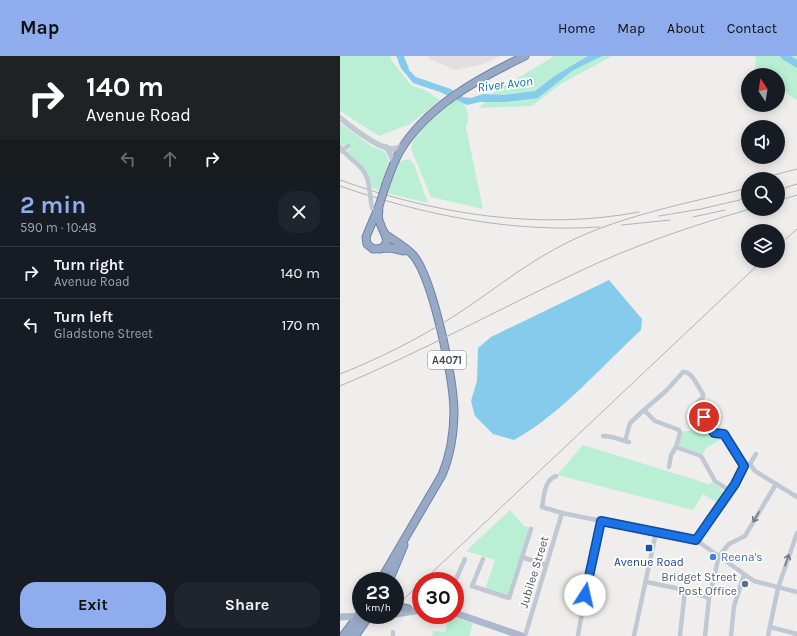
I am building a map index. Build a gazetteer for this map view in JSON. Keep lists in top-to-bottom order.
{
  "streets": {
    "highway": ["A4071"],
    "street": ["Jubilee Street"]
  },
  "water": ["River Avon"],
  "places": {
    "transit": ["Avenue Road"],
    "other": ["Reena's", "Bridget Street Post Office"]
  },
  "north": "top",
  "page": {
    "header": "Map",
    "nav": [
      "Home",
      "Map",
      "About",
      "Contact"
    ],
    "turn": ["140 m", "Avenue Road"],
    "heading": ["2 min", "590 m · 10:48"],
    "list": [
      {
        "name": "Turn right",
        "note": "Avenue Road",
        "value": "140 m"
      },
      {
        "name": "Turn left",
        "note": "Gladstone Street",
        "value": "170 m"
      }
    ],
    "speed": "23 km/h",
    "limit": "30",
    "buttons": ["Exit", "Share"]
  }
}
